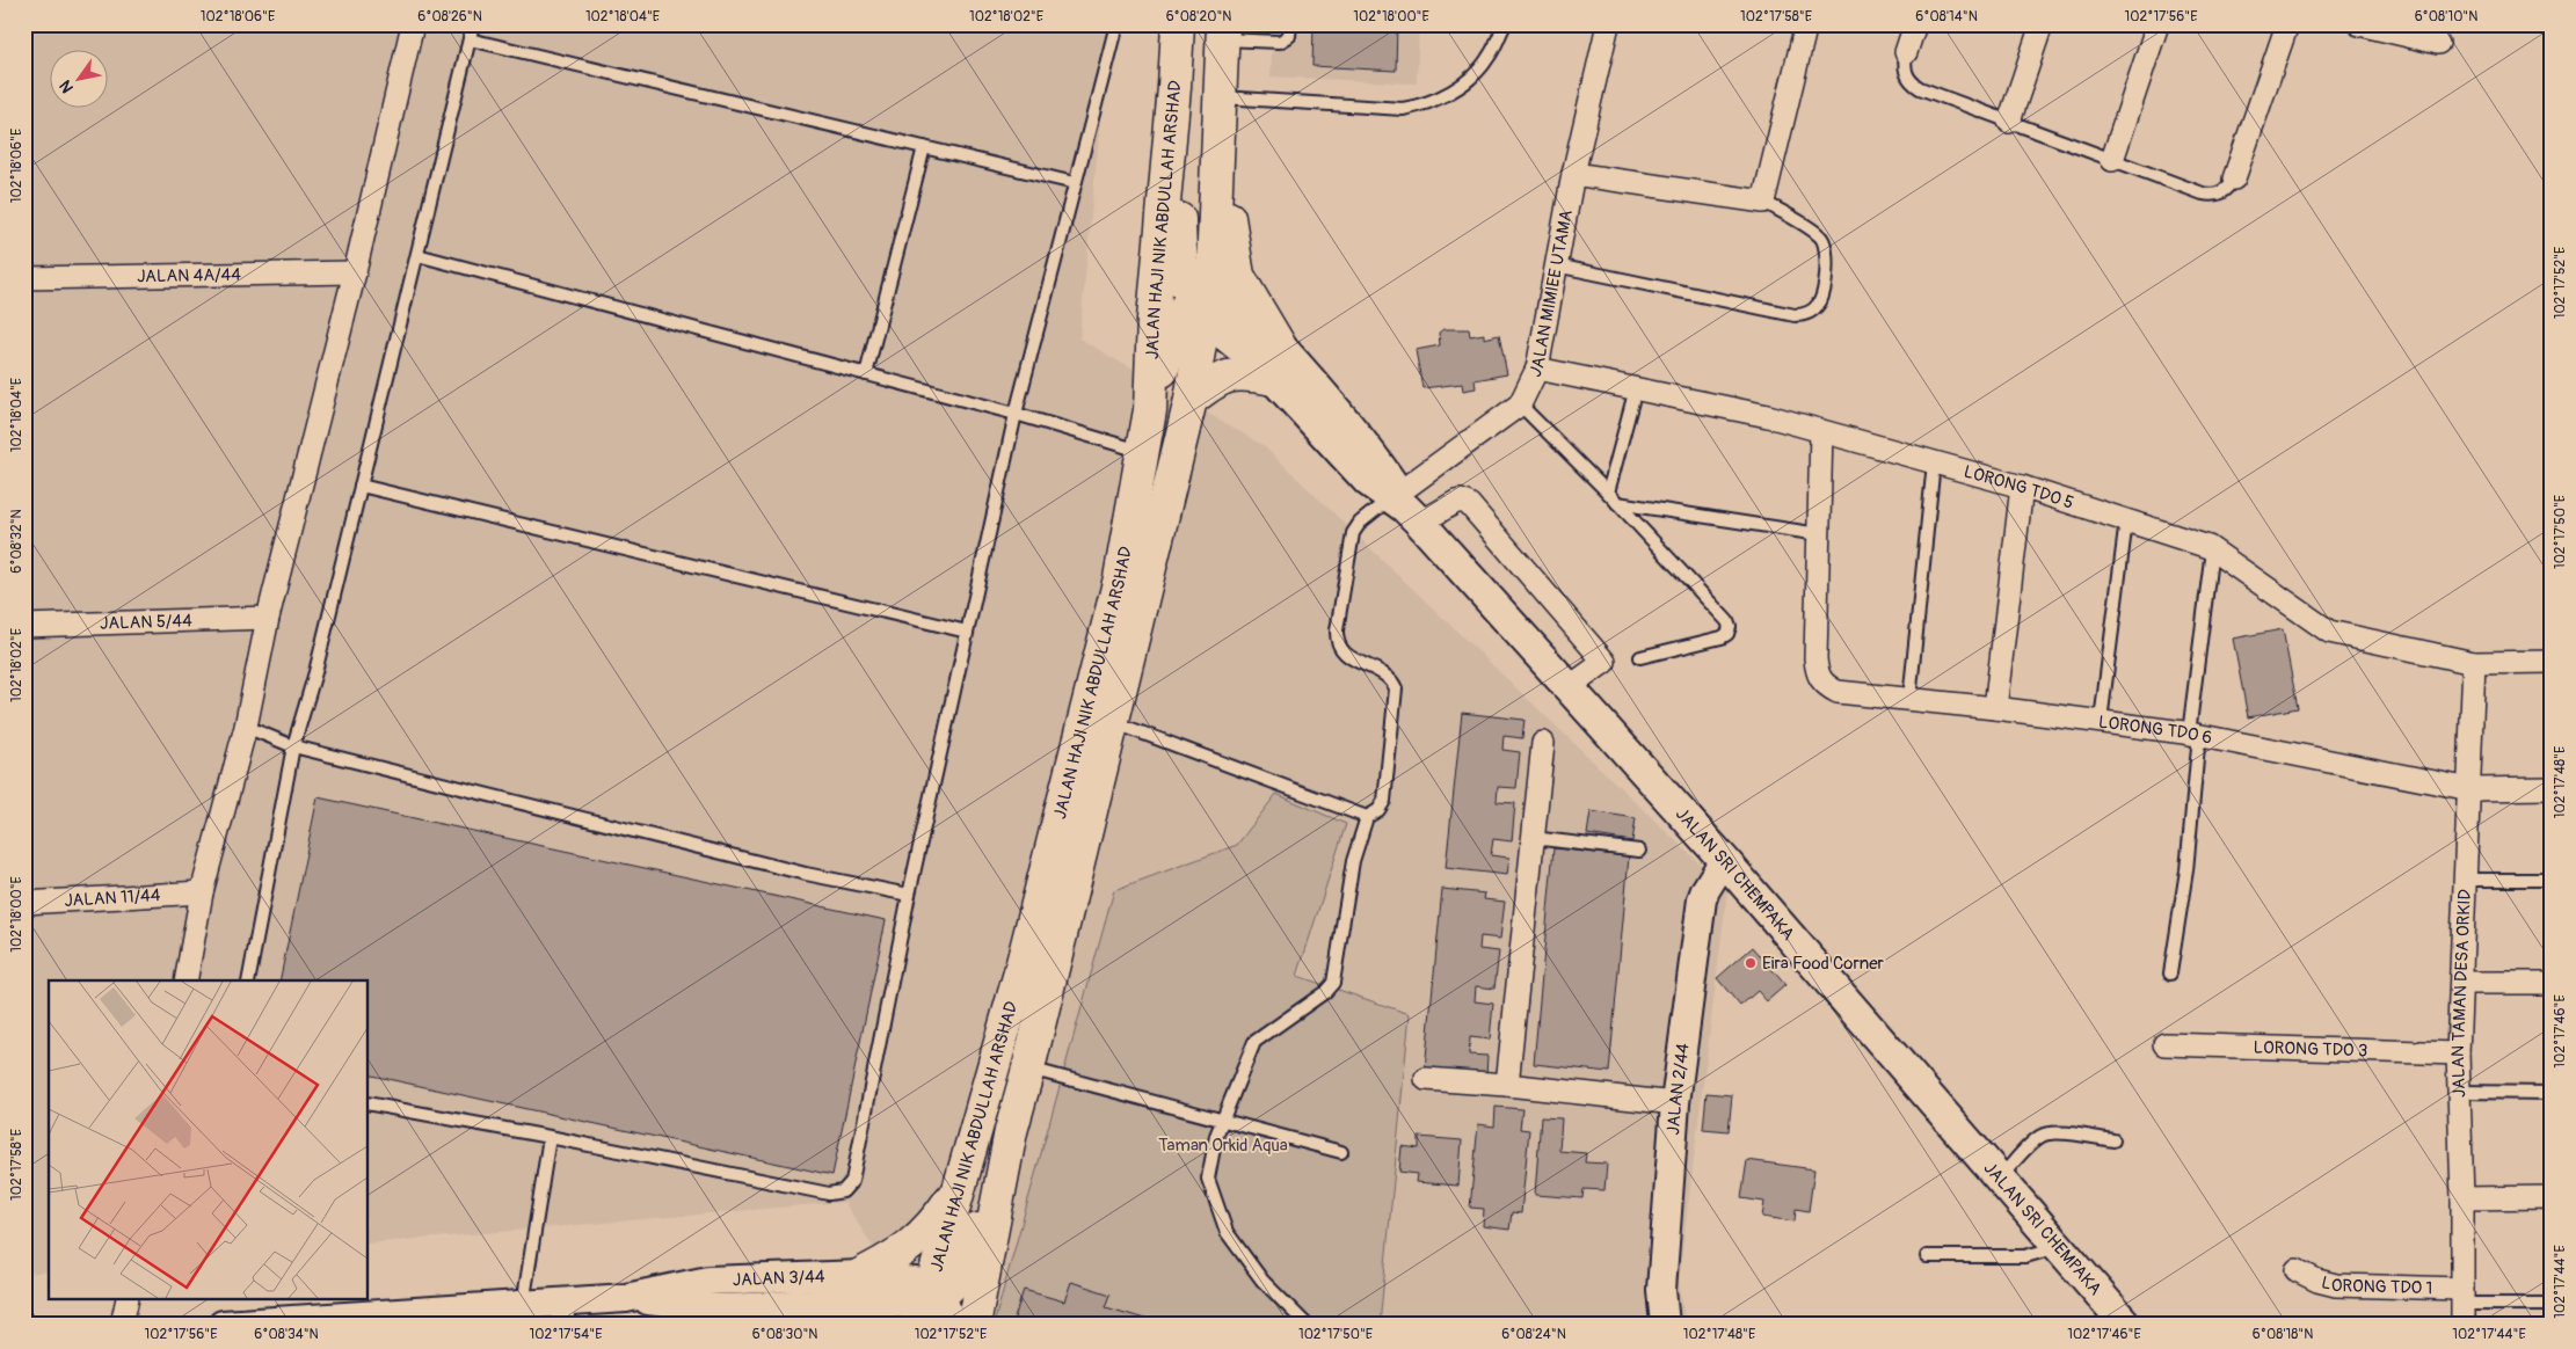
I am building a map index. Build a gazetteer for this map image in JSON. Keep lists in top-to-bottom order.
{
  "streets": {
    "main road": ["JALAN HAJI NIK ABDULLAH ARSHAD", "JALAN SRI CHEMPAKA"],
    "street": [
      "JALAN 4A/44",
      "JALAN MIMIEE UTAMA",
      "LORONG TDO 5",
      "JALAN 5/44",
      "LORONG TDO 6",
      "JALAN 11/44",
      "JALAN TAMAN DESA ORKID",
      "LORONG TDO 3",
      "JALAN 2/44",
      "JALAN 3/44",
      "LORONG TDO 1"
    ]
  },
  "crossings": [
    ["JALAN HAJI NIK ABDULLAH ARSHAD", "JALAN 3/44"],
    ["JALAN MIMIEE UTAMA", "LORONG TDO 5"],
    ["JALAN MIMIEE UTAMA", "JALAN SRI CHEMPAKA"],
    ["LORONG TDO 5", "JALAN TAMAN DESA ORKID"],
    ["LORONG TDO 6", "JALAN TAMAN DESA ORKID"],
    ["JALAN SRI CHEMPAKA", "JALAN 2/44"],
    ["JALAN TAMAN DESA ORKID", "LORONG TDO 3"],
    ["JALAN TAMAN DESA ORKID", "LORONG TDO 1"]
  ],
  "parks": ["Taman Orkid Aqua"],
  "places": ["Eira Food Corner"],
  "north": "bottom left",
  "coordinates": [
    "102°18'06\"E",
    "6°08'26\"N",
    "102°18'04\"E",
    "102°18'02\"E",
    "6°08'20\"N",
    "102°18'00\"E",
    "102°17'58\"E",
    "6°08'14\"N",
    "102°17'56\"E",
    "6°08'10\"N",
    "102°17'52\"E",
    "102°17'50\"E",
    "6°08'32\"N",
    "102°17'48\"E",
    "102°17'46\"E",
    "102°17'44\"E",
    "6°08'34\"N",
    "102°17'54\"E",
    "6°08'30\"N",
    "6°08'24\"N",
    "6°08'18\"N"
  ]
}
